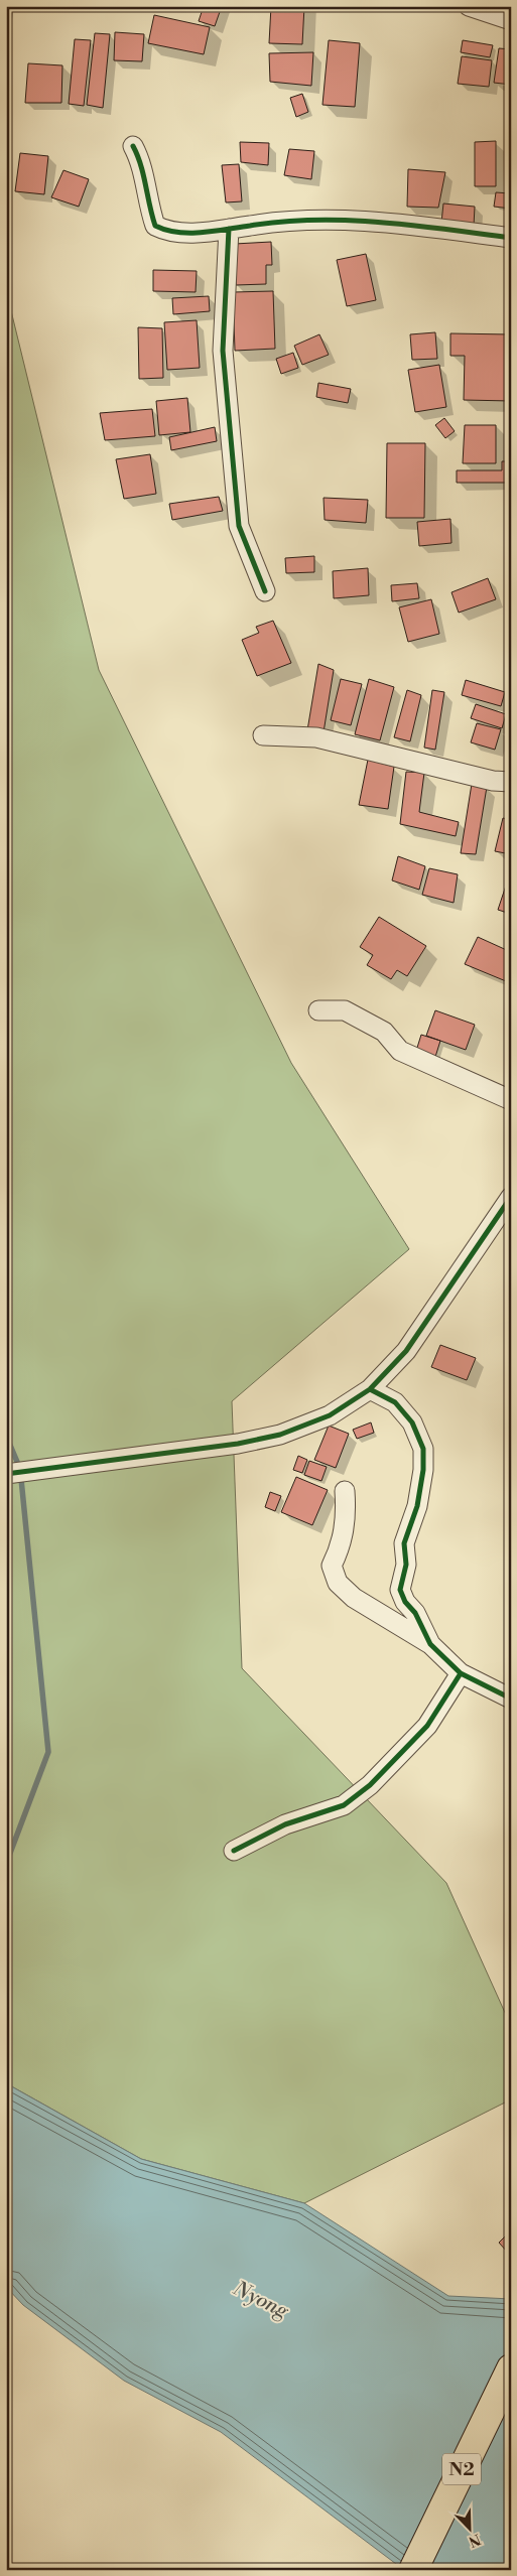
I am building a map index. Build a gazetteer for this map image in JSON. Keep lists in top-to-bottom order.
{
  "streets": {
    "highway": ["N2"]
  },
  "water": ["Nyong"],
  "north": "bottom right"
}
